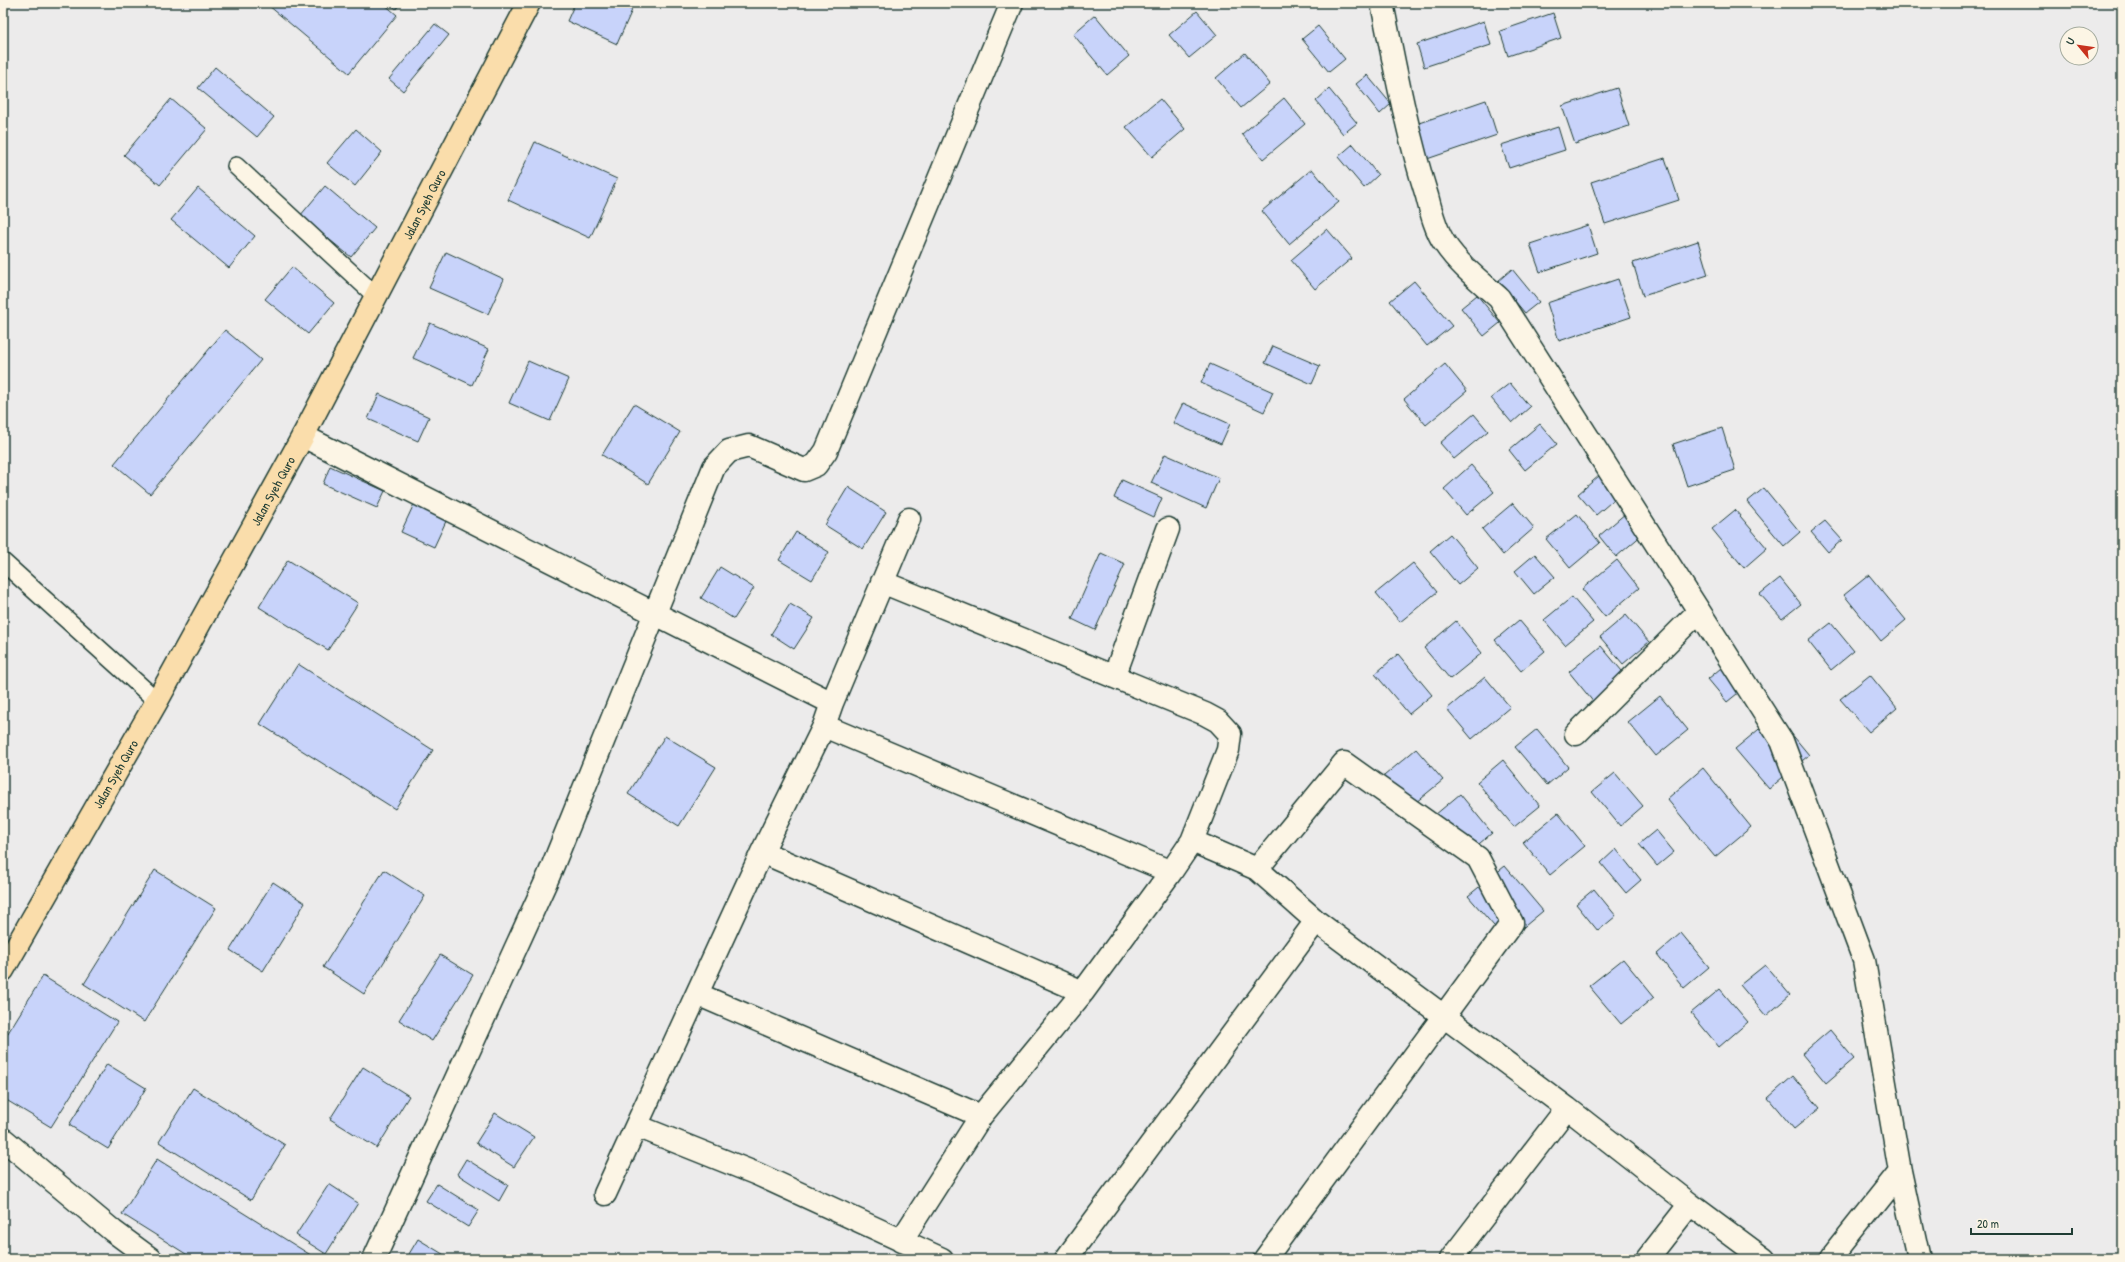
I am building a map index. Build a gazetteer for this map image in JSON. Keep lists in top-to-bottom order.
{
  "streets": {
    "main road": ["Jalan Syeh Quro"]
  },
  "scale_bar": "20 m",
  "north": "top left"
}
